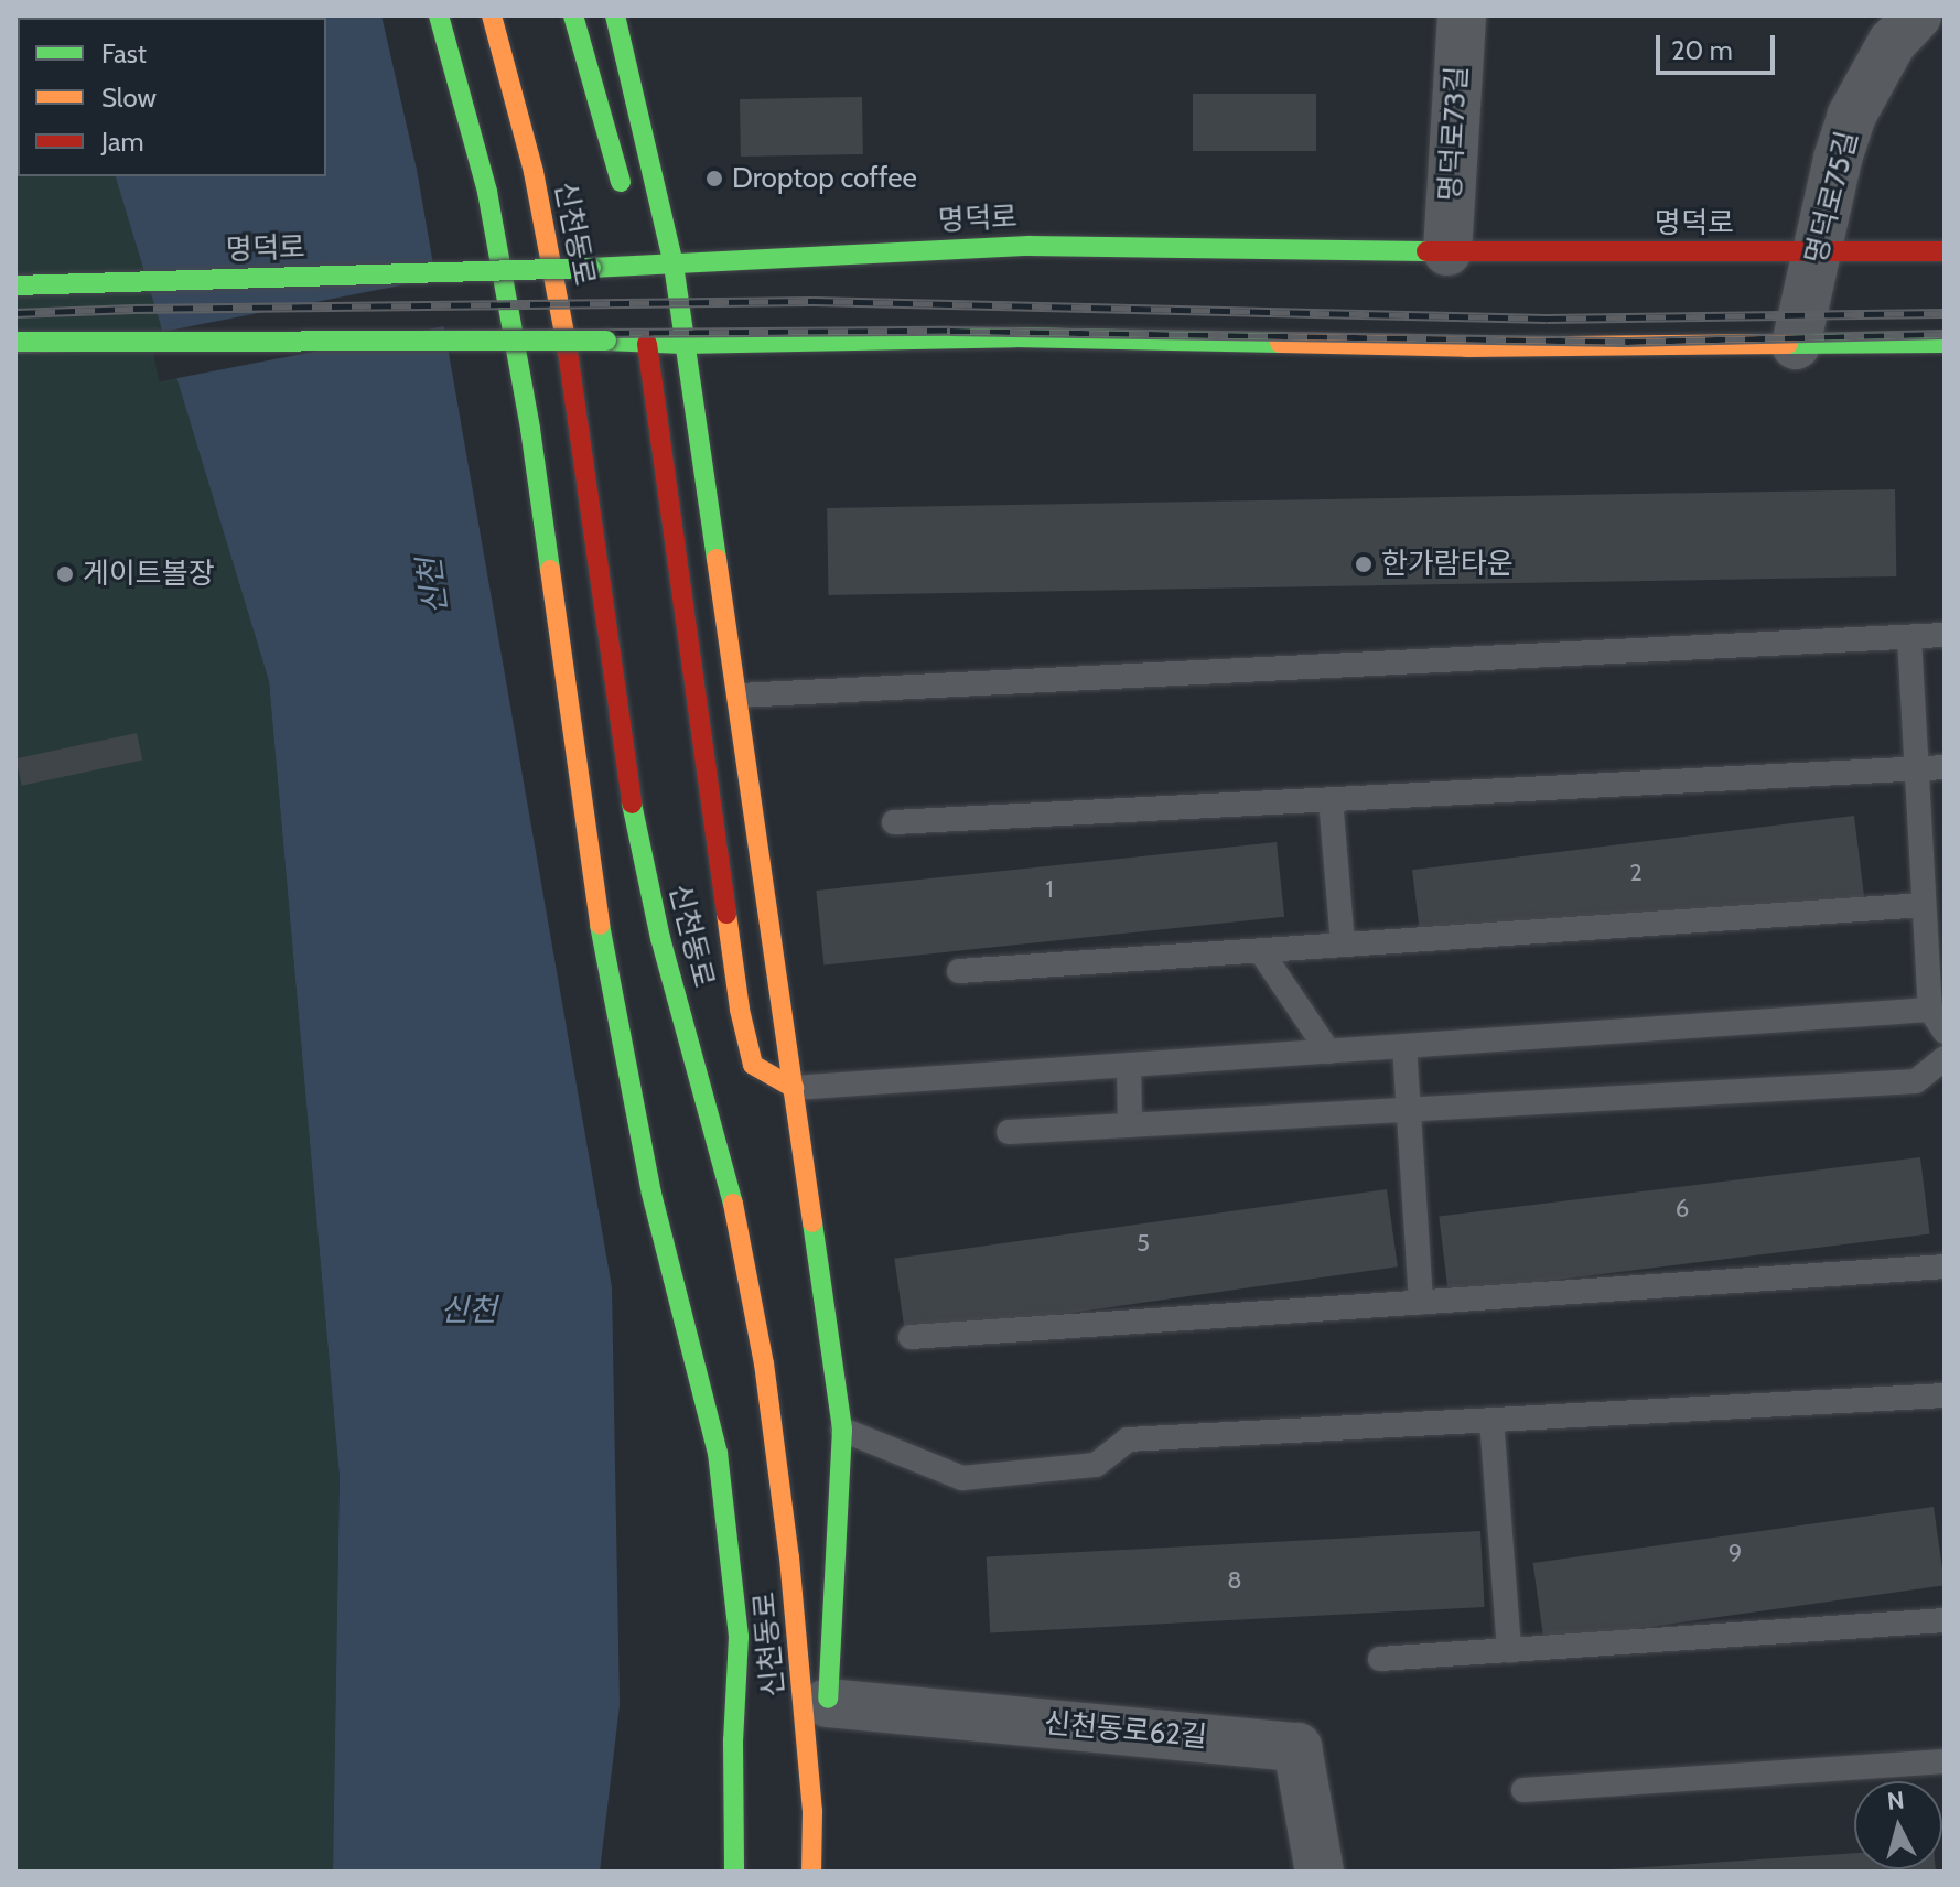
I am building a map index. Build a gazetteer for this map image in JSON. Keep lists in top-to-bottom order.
{
  "streets": {
    "main road": ["명덕로", "신천동로"],
    "street": ["명덕로73길", "명덕로75길", "신천동로62길"]
  },
  "crossings": [
    ["명덕로73길", "명덕로"],
    ["명덕로75길", "명덕로"]
  ],
  "water": ["신천"],
  "places": ["Droptop coffee", "한가람타운", "게이트볼장"],
  "house_numbers": [
    "2",
    "1",
    "6",
    "5",
    "9",
    "8"
  ],
  "legend": ["Fast", "Slow", "Jam"],
  "scale_bar": "20 m",
  "north": "top"
}
